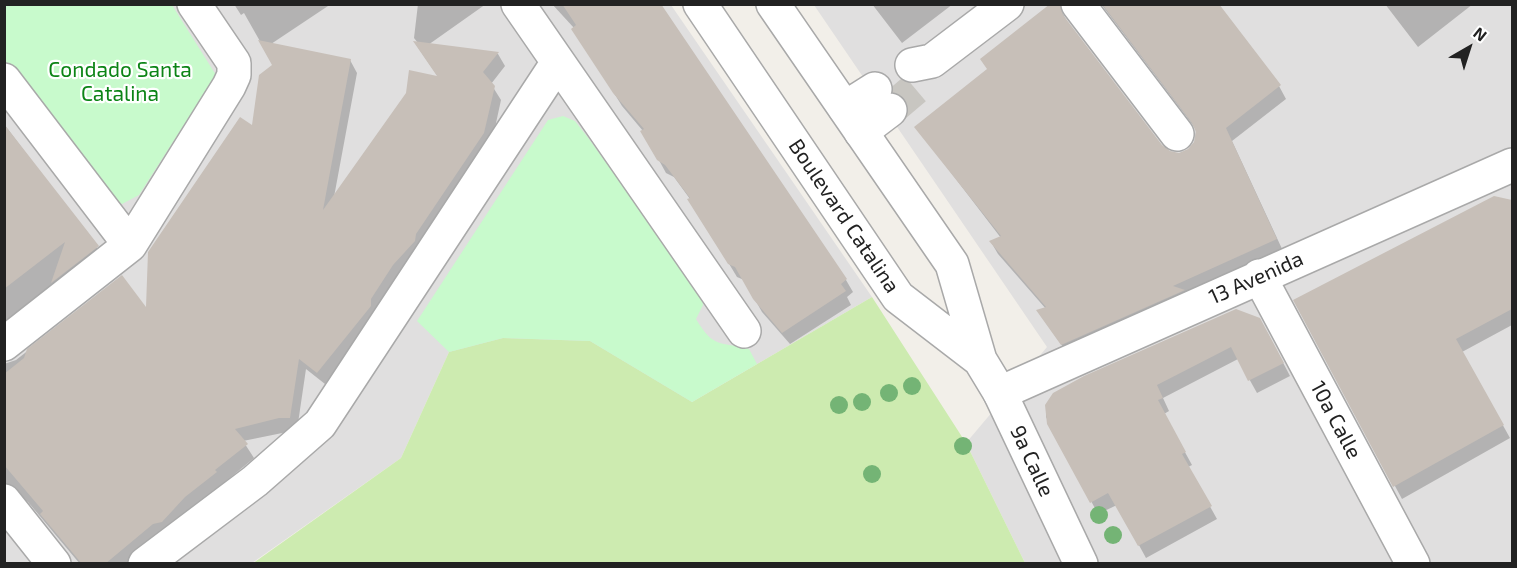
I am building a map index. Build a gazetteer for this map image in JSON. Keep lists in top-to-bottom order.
{
  "streets": {
    "street": [
      "Boulevard Catalina",
      "13 Avenida",
      "10a Calle",
      "9a Calle"
    ]
  },
  "crossings": [
    ["Boulevard Catalina", "9a Calle"],
    ["13 Avenida", "10a Calle"],
    ["13 Avenida", "9a Calle"]
  ],
  "parks": ["Condado Santa Catalina"],
  "north": "top right"
}
